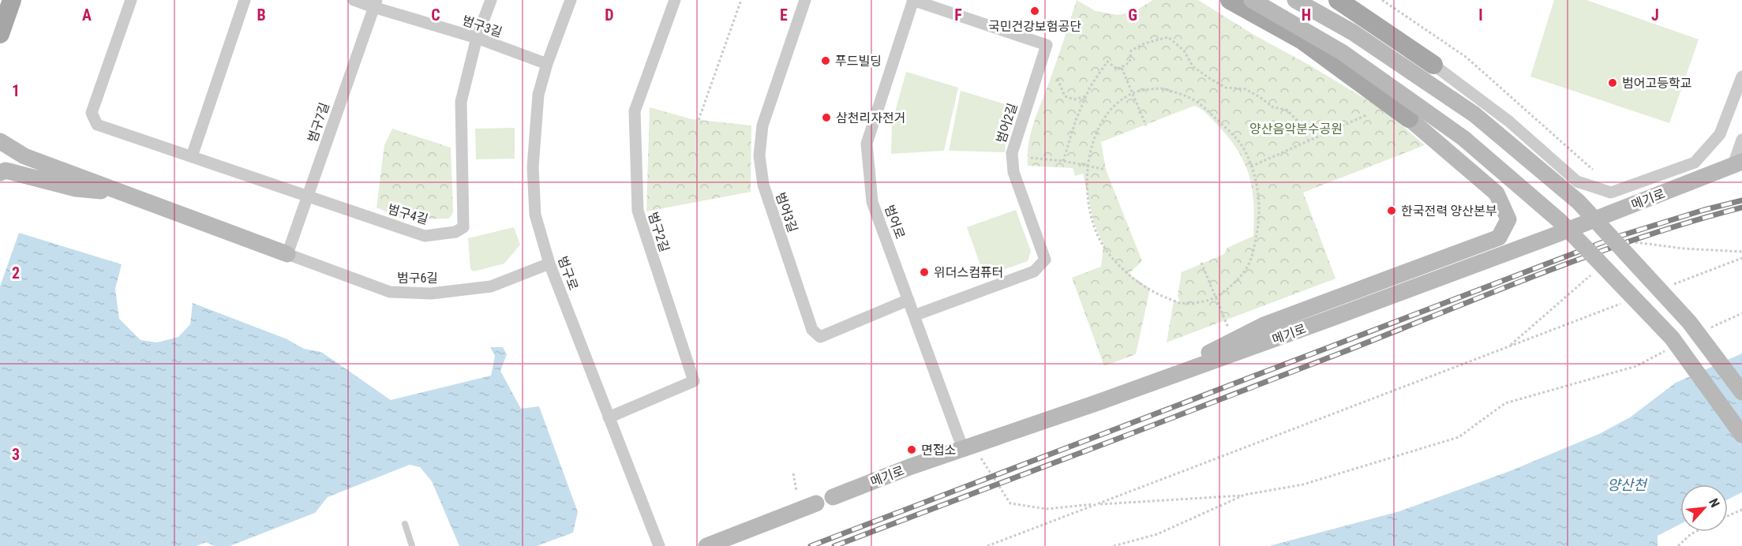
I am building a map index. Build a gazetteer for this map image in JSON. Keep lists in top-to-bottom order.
{
  "streets": {
    "street": [
      "범구3길",
      "범구7길",
      "범어2길",
      "메기로",
      "범어3길",
      "범구4길",
      "범어로",
      "범구2길",
      "범구로",
      "범구6길"
    ]
  },
  "crossings": [
    ["범구3길", "범구7길"],
    ["범구3길", "범구4길"],
    ["범구3길", "범구로"],
    ["범구7길", "범구4길"],
    ["범구7길", "범구6길"],
    ["범어2길", "범어로"],
    ["메기로", "범어로"],
    ["범어3길", "범어로"],
    ["범구2길", "범구로"],
    ["범구로", "범구6길"]
  ],
  "water": ["양산천"],
  "parks": ["양산음악분수공원"],
  "places": [
    "국민건강보험공단",
    "푸드빌딩",
    "범어고등학교",
    "삼천리자전거",
    "한국전력 양산본부",
    "위더스컴퓨터",
    "면접소"
  ],
  "north": "top right",
  "grid": {
    "columns": [
      "A",
      "B",
      "C",
      "D",
      "E",
      "F",
      "G",
      "H",
      "I",
      "J"
    ],
    "rows": ["1", "2", "3"]
  }
}
